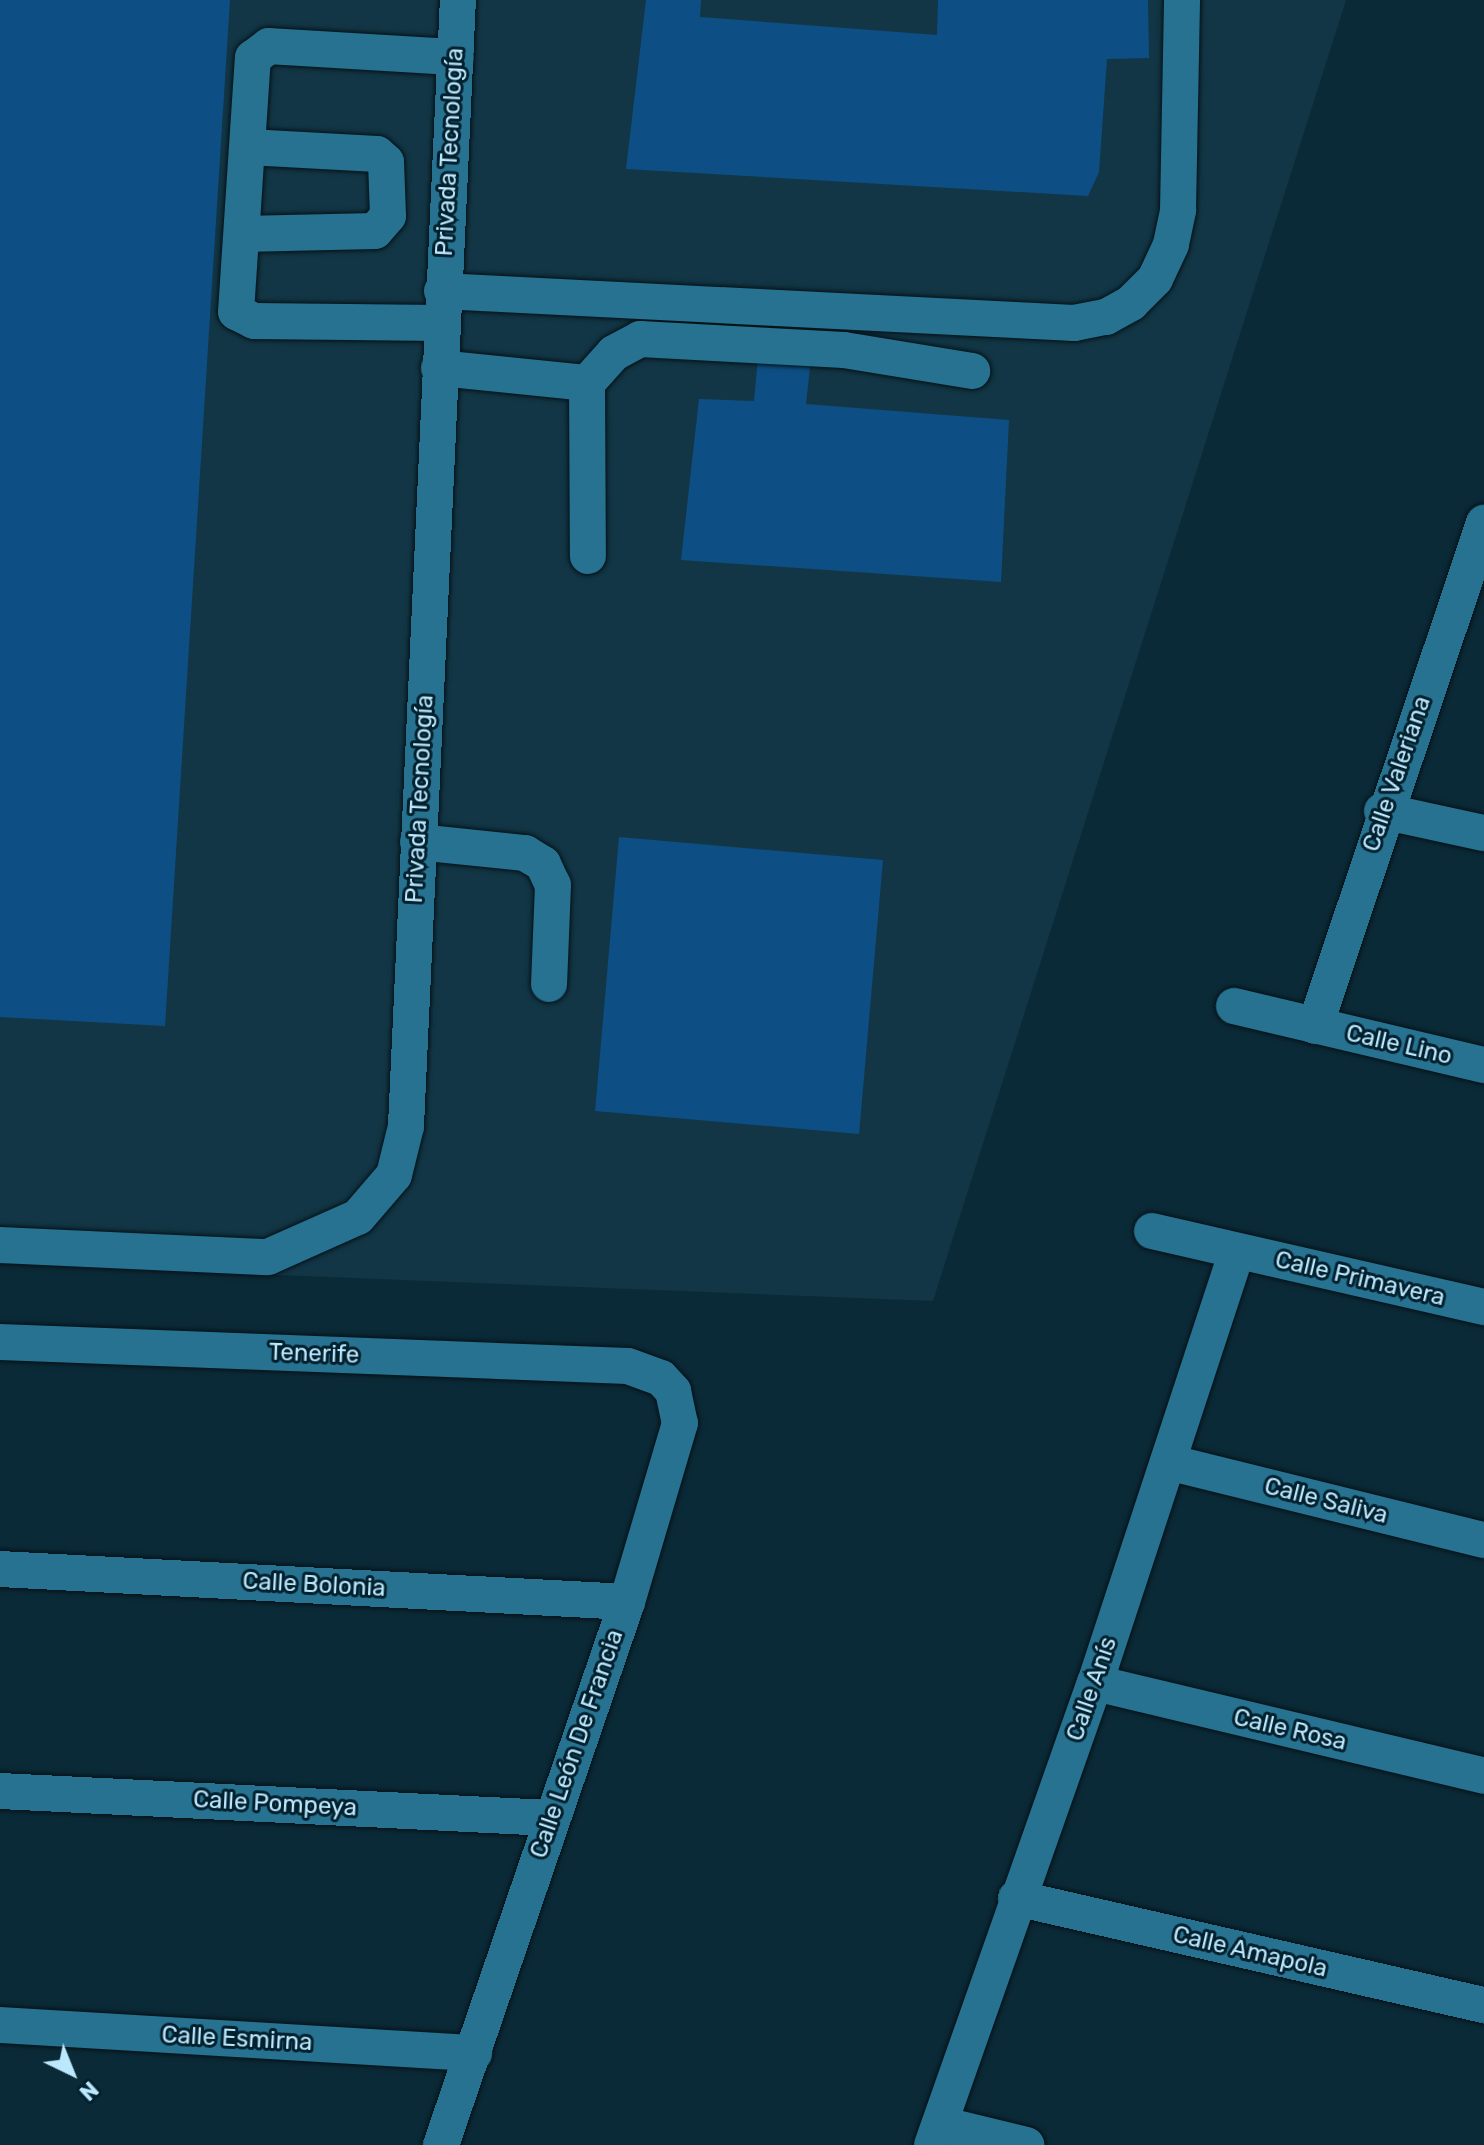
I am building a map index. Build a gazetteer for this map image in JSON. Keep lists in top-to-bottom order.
{
  "streets": {
    "street": [
      "Privada Tecnología",
      "Calle Valeriana",
      "Calle Lino",
      "Calle Primavera",
      "Tenerife",
      "Calle Saliva",
      "Calle Bolonia",
      "Calle Anís",
      "Calle Rosa",
      "Calle León De Francia",
      "Calle Pompeya",
      "Calle Amapola",
      "Calle Esmirna"
    ]
  },
  "crossings": [
    ["Calle Valeriana", "Calle Lino"],
    ["Calle Primavera", "Calle Anís"],
    ["Tenerife", "Calle León De Francia"],
    ["Calle Saliva", "Calle Anís"],
    ["Calle Bolonia", "Calle León De Francia"],
    ["Calle Anís", "Calle Rosa"],
    ["Calle Anís", "Calle Amapola"],
    ["Calle León De Francia", "Calle Pompeya"],
    ["Calle León De Francia", "Calle Esmirna"]
  ],
  "north": "bottom right"
}
